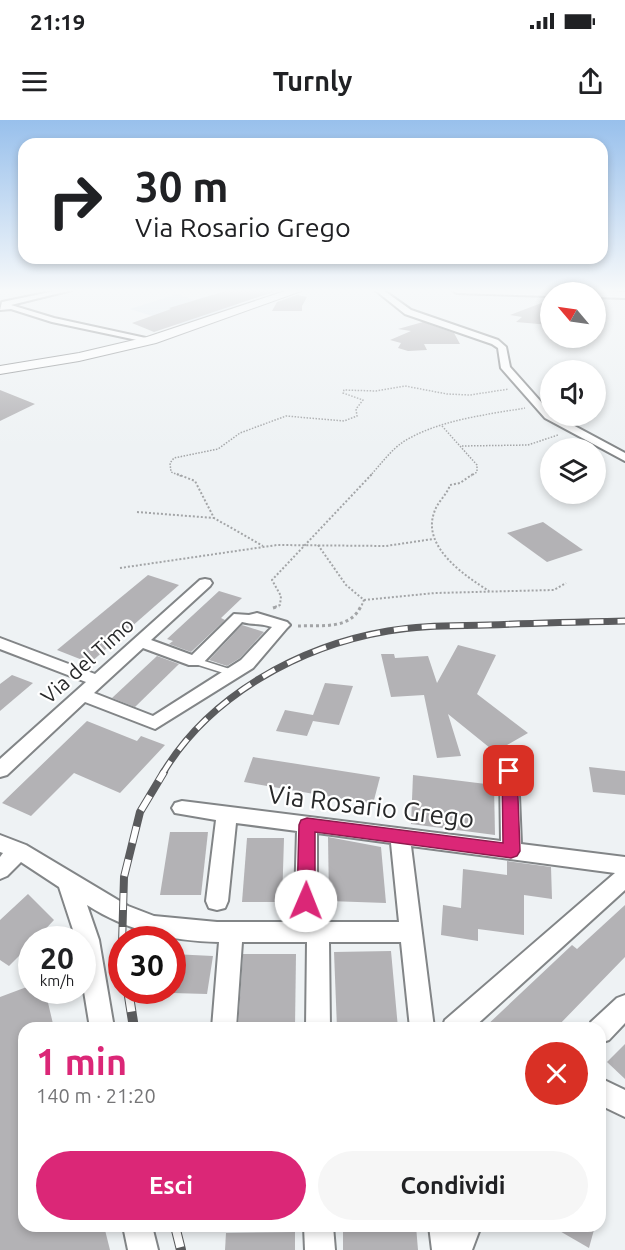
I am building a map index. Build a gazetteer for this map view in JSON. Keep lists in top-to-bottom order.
{
  "streets": {
    "street": ["Via del Timo", "Via Rosario Grego"]
  },
  "north": "top left",
  "page": {
    "status": "21:19",
    "header": "Turnly",
    "turn": ["30 m", "Via Rosario Grego"],
    "speed": "20 km/h",
    "limit": "30",
    "heading": ["1 min", "140 m · 21:20"],
    "buttons": ["Esci", "Condividi"]
  }
}
